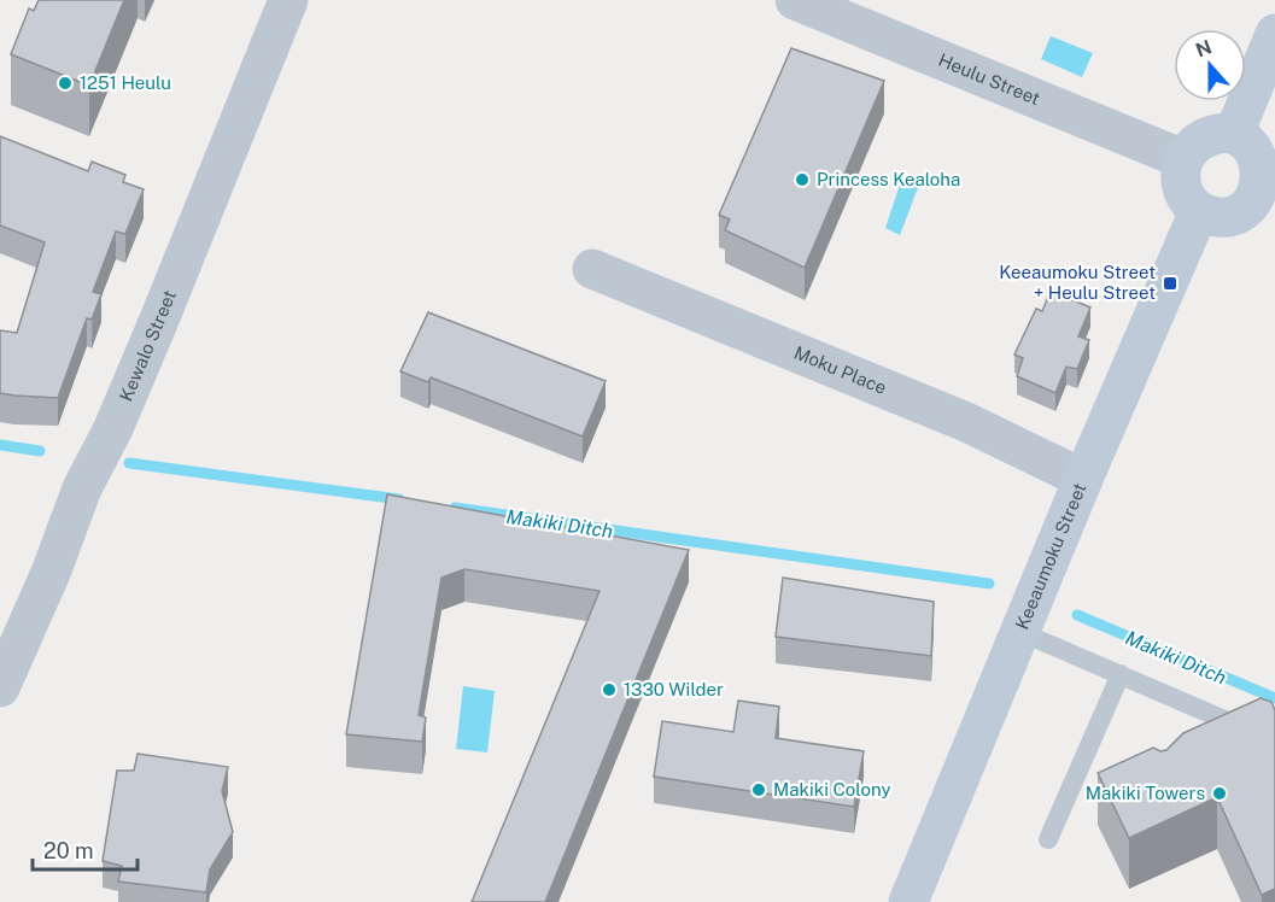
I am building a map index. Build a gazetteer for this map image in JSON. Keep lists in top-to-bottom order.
{
  "streets": {
    "street": [
      "Heulu Street",
      "Kewalo Street",
      "Moku Place",
      "Keeaumoku Street"
    ]
  },
  "crossings": [
    ["Heulu Street", "Keeaumoku Street"],
    ["Moku Place", "Keeaumoku Street"]
  ],
  "water": ["Makiki Ditch"],
  "places": {
    "other": [
      "1251 Heulu",
      "Princess Kealoha",
      "1330 Wilder",
      "Makiki Colony",
      "Makiki Towers"
    ],
    "transit": ["Keeaumoku Street + Heulu Street"]
  },
  "scale_bar": "20 m",
  "north": "top"
}
